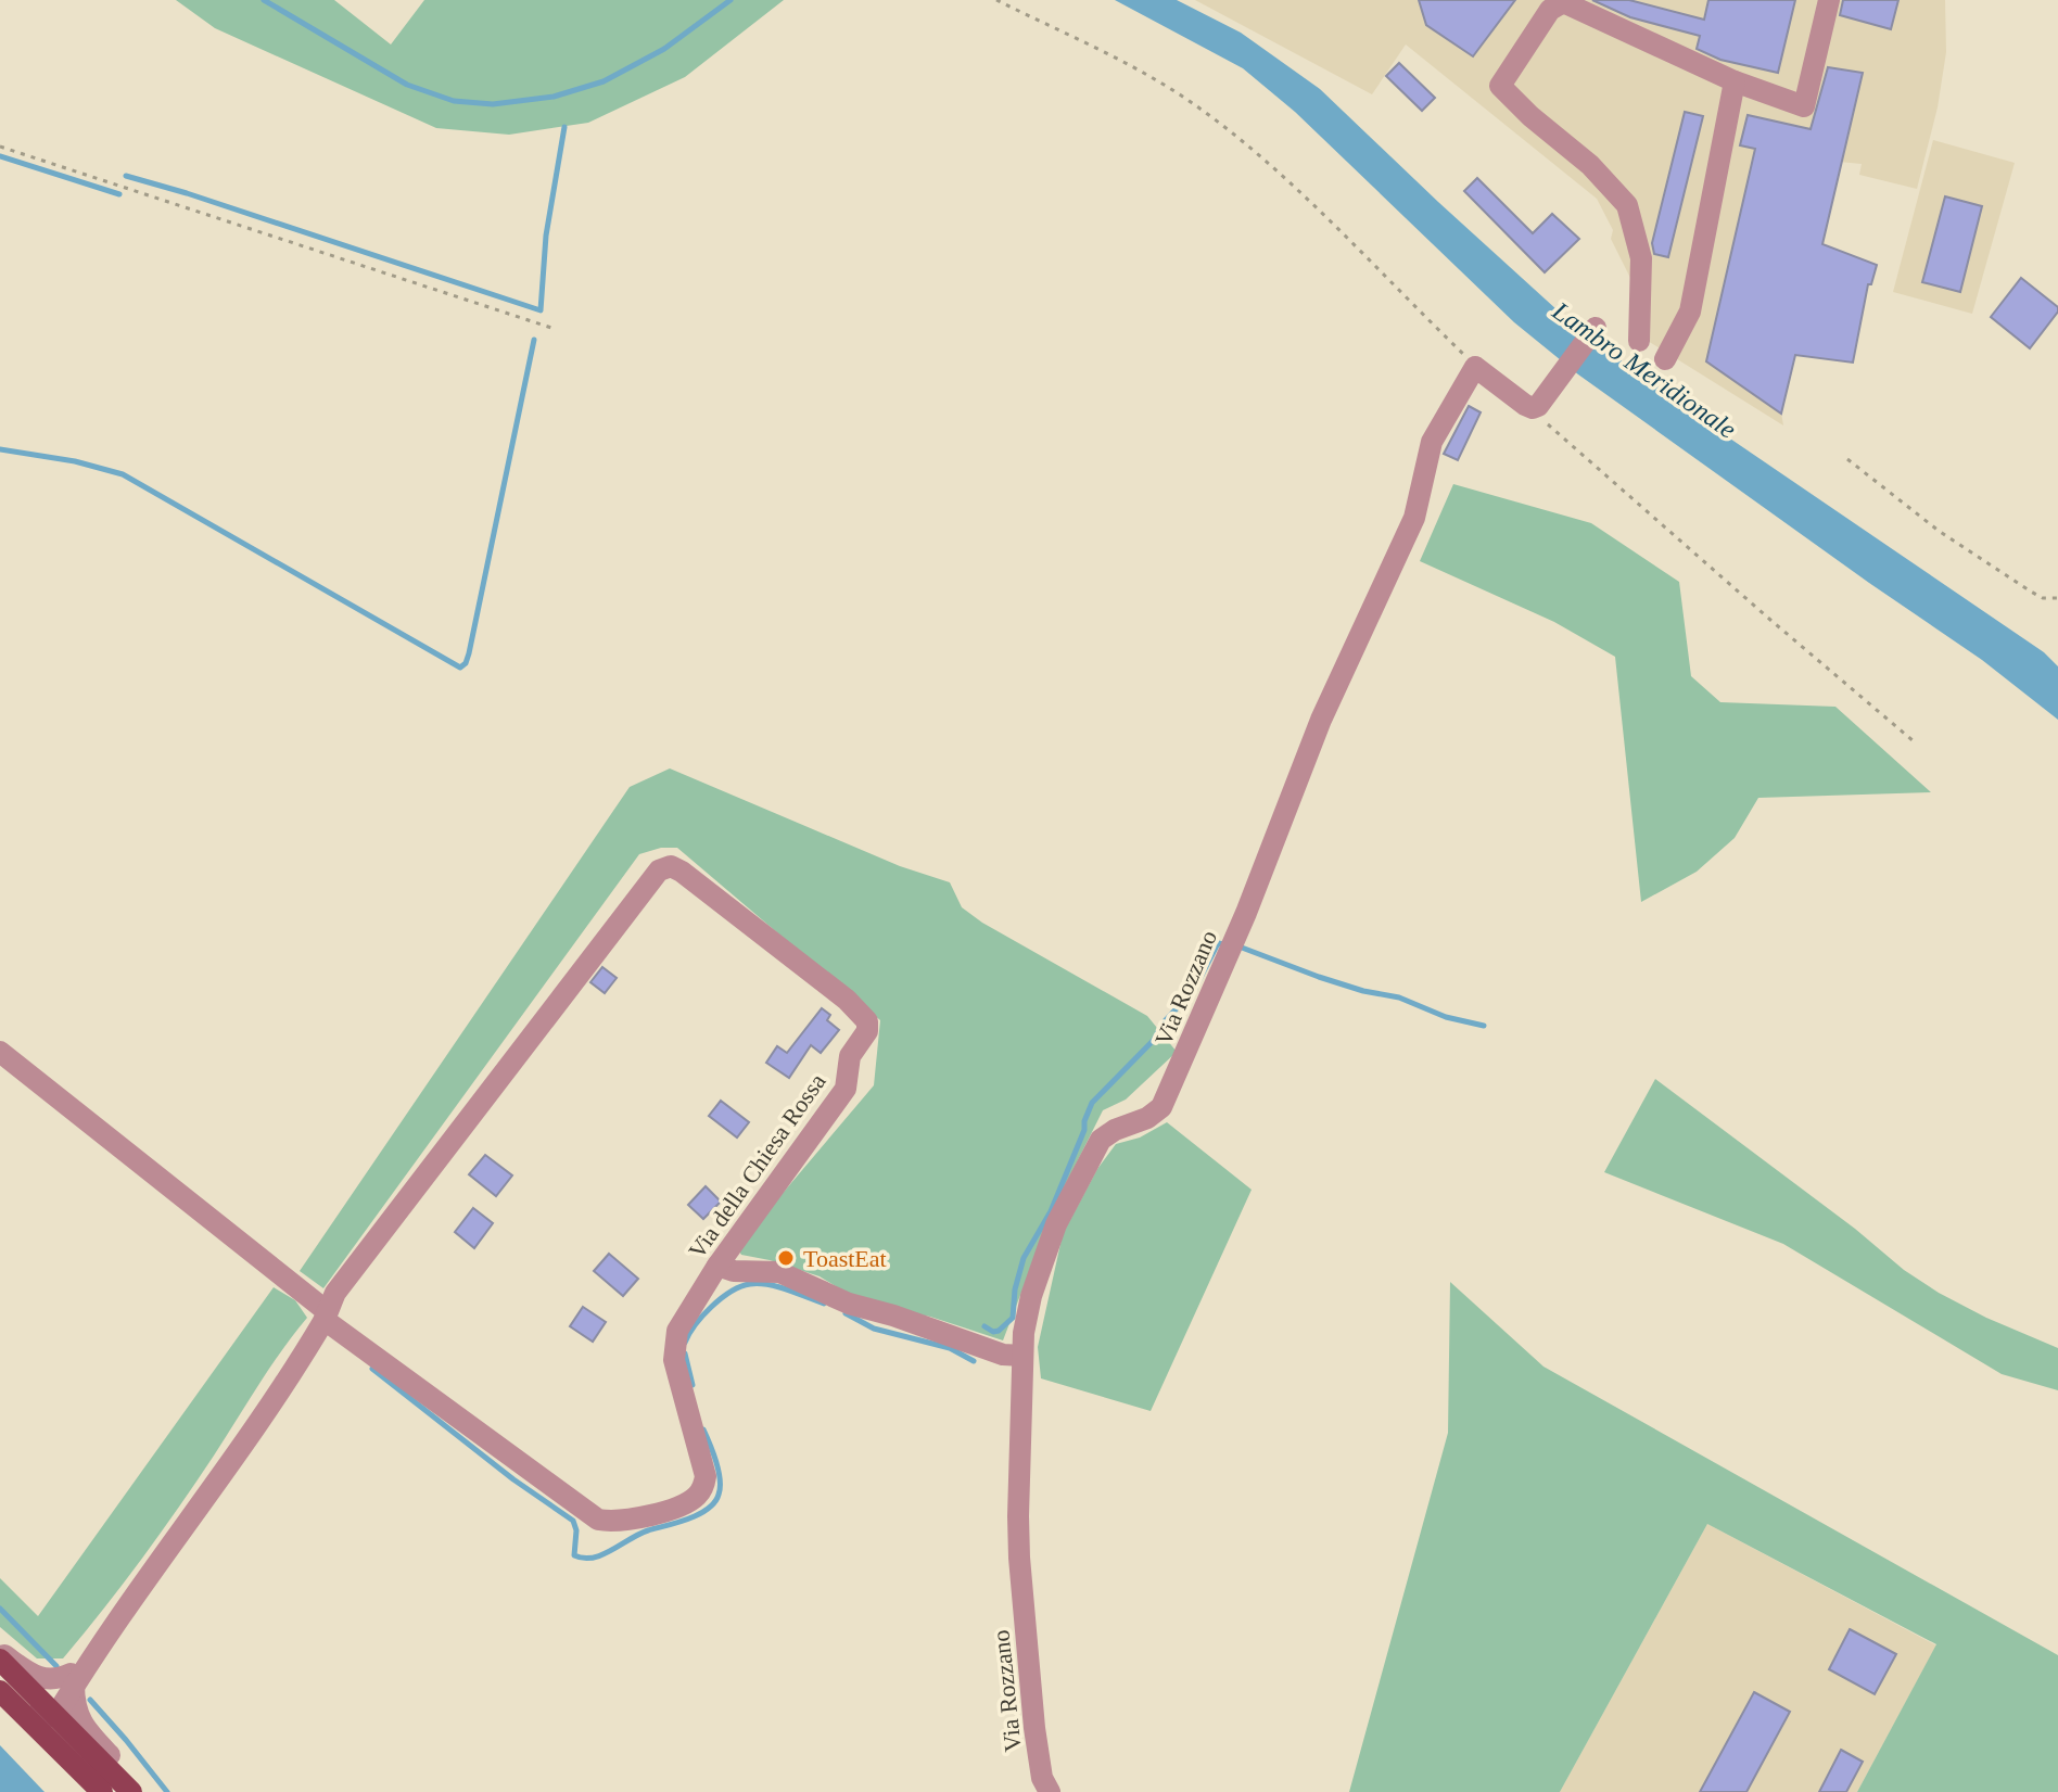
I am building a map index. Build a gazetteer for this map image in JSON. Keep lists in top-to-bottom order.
{
  "streets": {
    "street": ["Via Rozzano", "Via della Chiesa Rossa"]
  },
  "water": ["Lambro Meridionale"],
  "places": ["ToastEat"]
}
